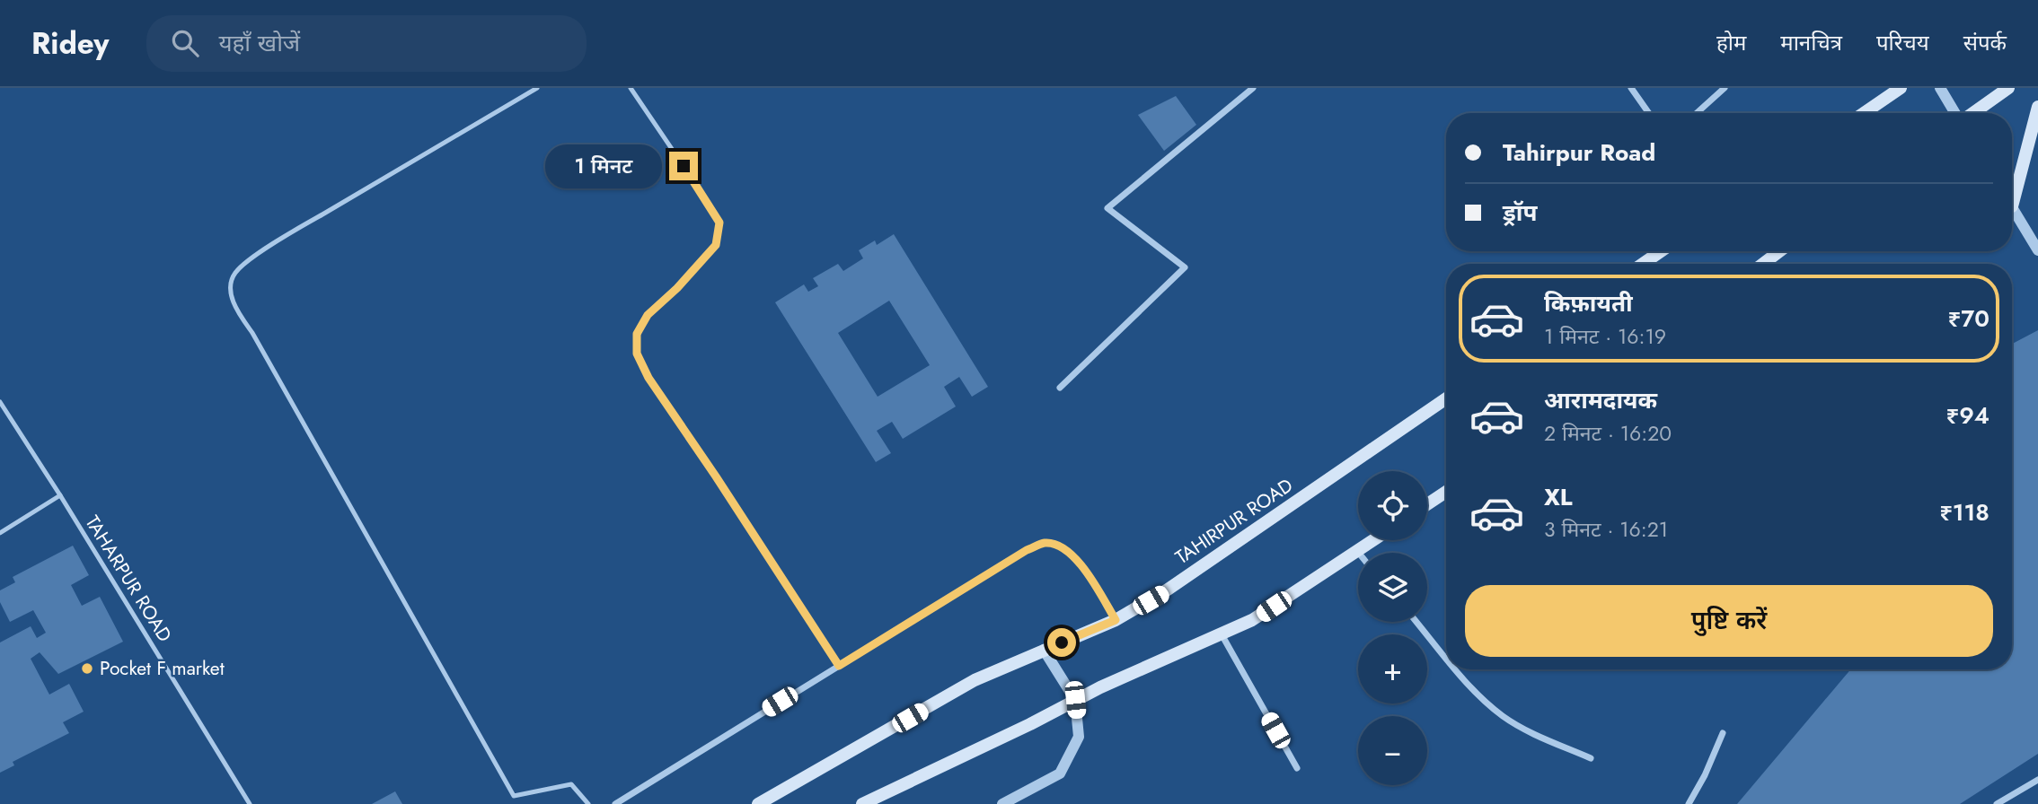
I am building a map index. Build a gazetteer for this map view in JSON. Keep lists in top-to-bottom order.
{
  "streets": {
    "main road": ["TAHIRPUR ROAD"],
    "lane": ["TAHARPUR ROAD"]
  },
  "places": ["Pocket F market"],
  "page": {
    "header": "Ridey",
    "search": "यहाँ खोजें",
    "nav": [
      "होम",
      "मानचित्र",
      "परिचय",
      "संपर्क"
    ],
    "banner": ["Tahirpur Road", "ड्रॉप"],
    "bubble": "1 मिनट",
    "list": [
      {
        "name": "किफ़ायती",
        "note": "1 मिनट · 16:19",
        "value": "₹70"
      },
      {
        "name": "आरामदायक",
        "note": "2 मिनट · 16:20",
        "value": "₹94"
      },
      {
        "name": "XL",
        "note": "3 मिनट · 16:21",
        "value": "₹118"
      }
    ],
    "map_buttons": ["+", "−"],
    "buttons": "पुष्टि करें"
  }
}
